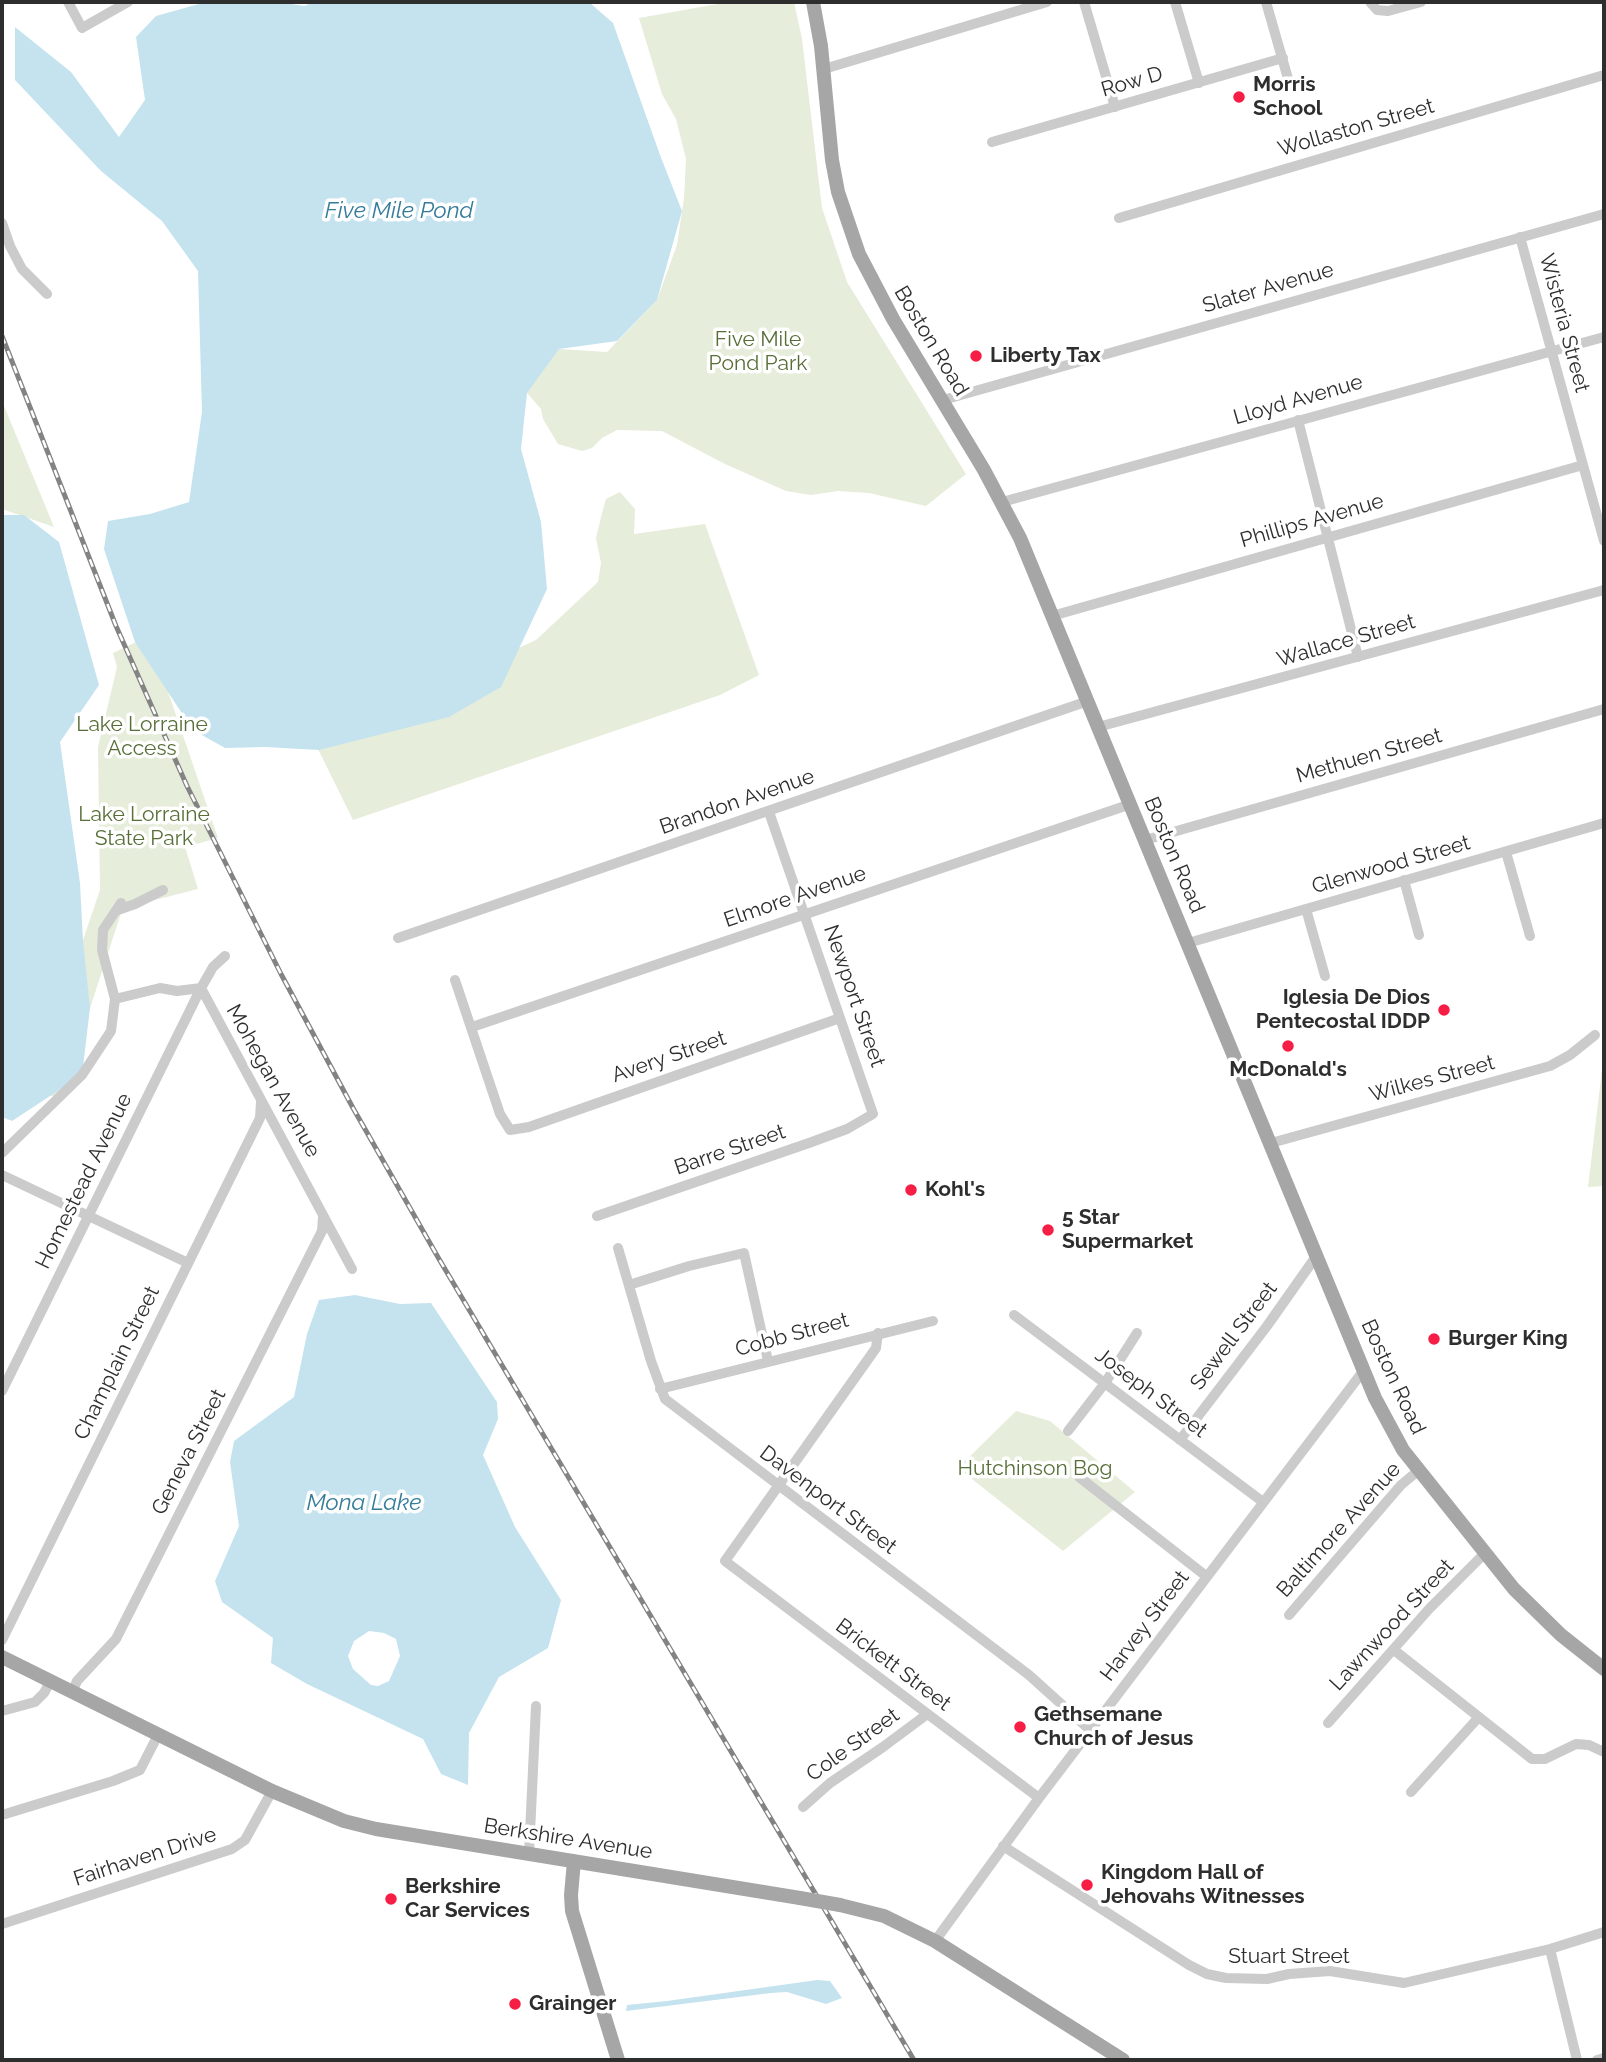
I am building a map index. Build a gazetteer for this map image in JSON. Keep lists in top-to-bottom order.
{
  "streets": {
    "main road": ["Boston Road", "Berkshire Avenue"],
    "street": [
      "Row D",
      "Wollaston Street",
      "Slater Avenue",
      "Wisteria Street",
      "Lloyd Avenue",
      "Phillips Avenue",
      "Wallace Street",
      "Methuen Street",
      "Brandon Avenue",
      "Glenwood Street",
      "Elmore Avenue",
      "Newport Street",
      "Avery Street",
      "Wilkes Street",
      "Mohegan Avenue",
      "Barre Street",
      "Homestead Avenue",
      "Cobb Street",
      "Sewell Street",
      "Champlain Street",
      "Joseph Street",
      "Geneva Street",
      "Davenport Street",
      "Baltimore Avenue",
      "Lawnwood Street",
      "Harvey Street",
      "Brickett Street",
      "Cole Street",
      "Fairhaven Drive",
      "Stuart Street"
    ]
  },
  "crossings": [
    ["Slater Avenue", "Wisteria Street"],
    ["Slater Avenue", "Boston Road"],
    ["Wisteria Street", "Lloyd Avenue"],
    ["Wisteria Street", "Phillips Avenue"],
    ["Boston Road", "Lloyd Avenue"],
    ["Boston Road", "Phillips Avenue"],
    ["Boston Road", "Wallace Street"],
    ["Boston Road", "Methuen Street"],
    ["Boston Road", "Brandon Avenue"],
    ["Boston Road", "Glenwood Street"],
    ["Boston Road", "Elmore Avenue"],
    ["Boston Road", "Wilkes Street"],
    ["Boston Road", "Sewell Street"],
    ["Boston Road", "Baltimore Avenue"],
    ["Boston Road", "Lawnwood Street"],
    ["Boston Road", "Harvey Street"],
    ["Brandon Avenue", "Newport Street"],
    ["Elmore Avenue", "Newport Street"],
    ["Elmore Avenue", "Avery Street"],
    ["Newport Street", "Avery Street"],
    ["Newport Street", "Barre Street"],
    ["Mohegan Avenue", "Homestead Avenue"],
    ["Mohegan Avenue", "Champlain Street"],
    ["Mohegan Avenue", "Geneva Street"],
    ["Cobb Street", "Davenport Street"],
    ["Sewell Street", "Joseph Street"],
    ["Joseph Street", "Harvey Street"],
    ["Geneva Street", "Berkshire Avenue"],
    ["Davenport Street", "Harvey Street"],
    ["Davenport Street", "Brickett Street"],
    ["Harvey Street", "Brickett Street"],
    ["Harvey Street", "Berkshire Avenue"],
    ["Harvey Street", "Stuart Street"],
    ["Brickett Street", "Cole Street"],
    ["Berkshire Avenue", "Fairhaven Drive"]
  ],
  "water": ["Five Mile Pond", "Mona Lake"],
  "parks": [
    "Five Mile Pond Park",
    "Lake Lorraine Access",
    "Lake Lorraine State Park",
    "Hutchinson Bog"
  ],
  "places": [
    "Morris School",
    "Liberty Tax",
    "Iglesia De Dios Pentecostal IDDP",
    "McDonald's",
    "Kohl's",
    "5 Star Supermarket",
    "Burger King",
    "Gethsemane Church of Jesus",
    "Kingdom Hall of Jehovahs Witnesses",
    "Berkshire Car Services",
    "Grainger"
  ]
}
